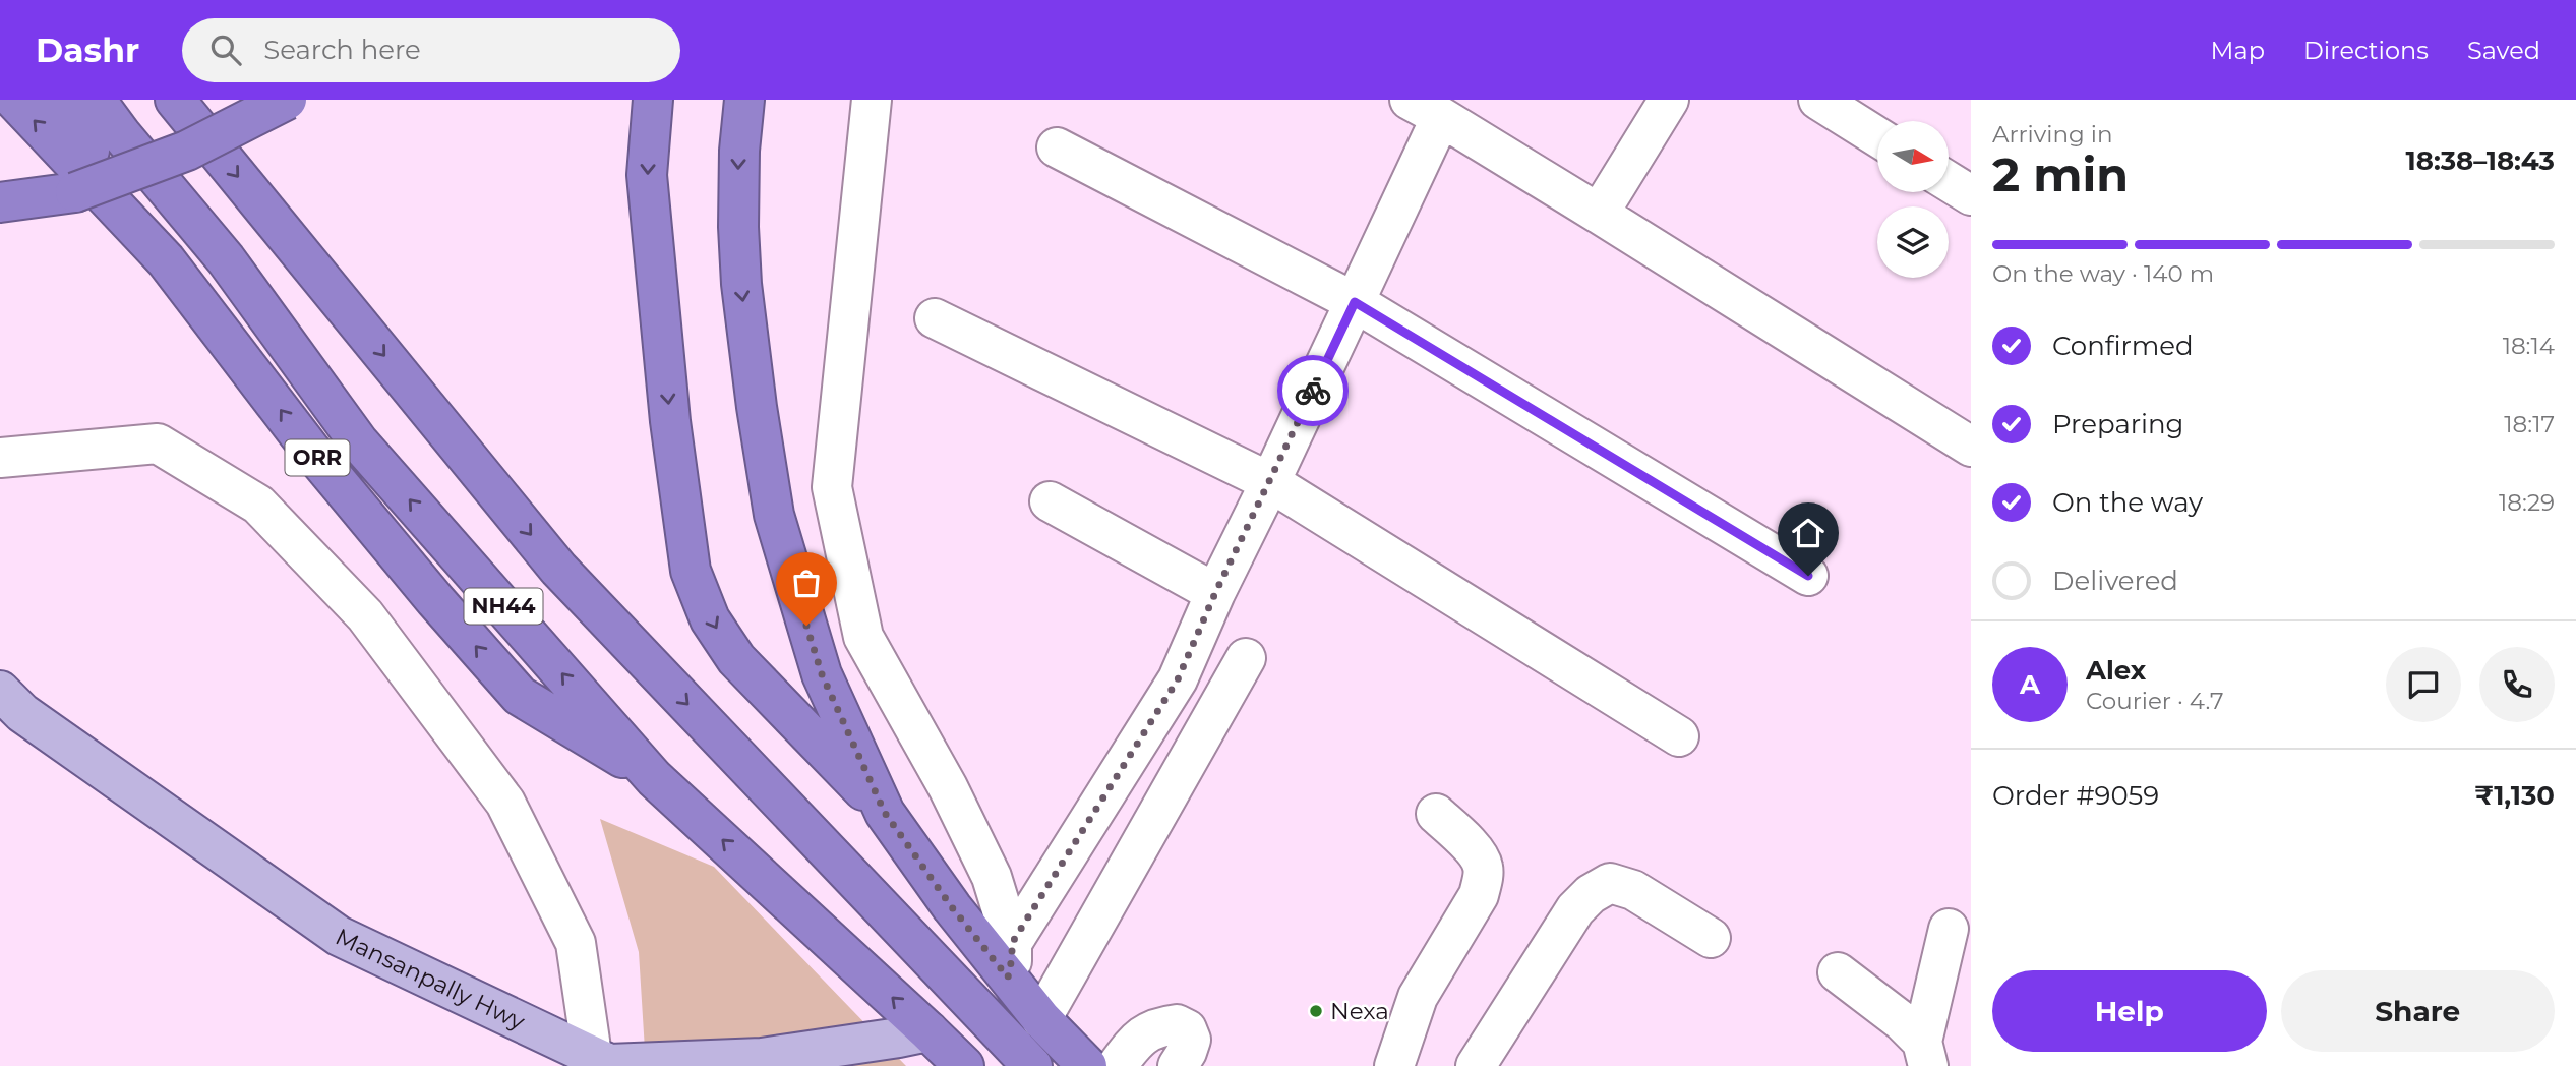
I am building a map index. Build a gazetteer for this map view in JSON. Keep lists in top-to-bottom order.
{
  "streets": {
    "highway": ["ORR", "NH44"],
    "main road": ["Mansanpally Hwy"]
  },
  "crossings": [
    ["ORR", "NH44"],
    ["NH44", "Mansanpally Hwy"]
  ],
  "places": ["Nexa"],
  "north": "right",
  "page": {
    "header": "Dashr",
    "search": "Search here",
    "nav": ["Map", "Directions", "Saved"],
    "heading": ["2 min", "Arriving in", "18:38–18:43"],
    "panel": [
      "Alex",
      "Courier · 4.7",
      "Order #9059",
      "₹1,130"
    ],
    "bar": "On the way · 140 m",
    "list": [
      ["Confirmed", "18:14"],
      ["Preparing", "18:17"],
      ["On the way", "18:29"],
      "Delivered"
    ],
    "round": "A",
    "buttons": ["Help", "Share"]
  }
}
